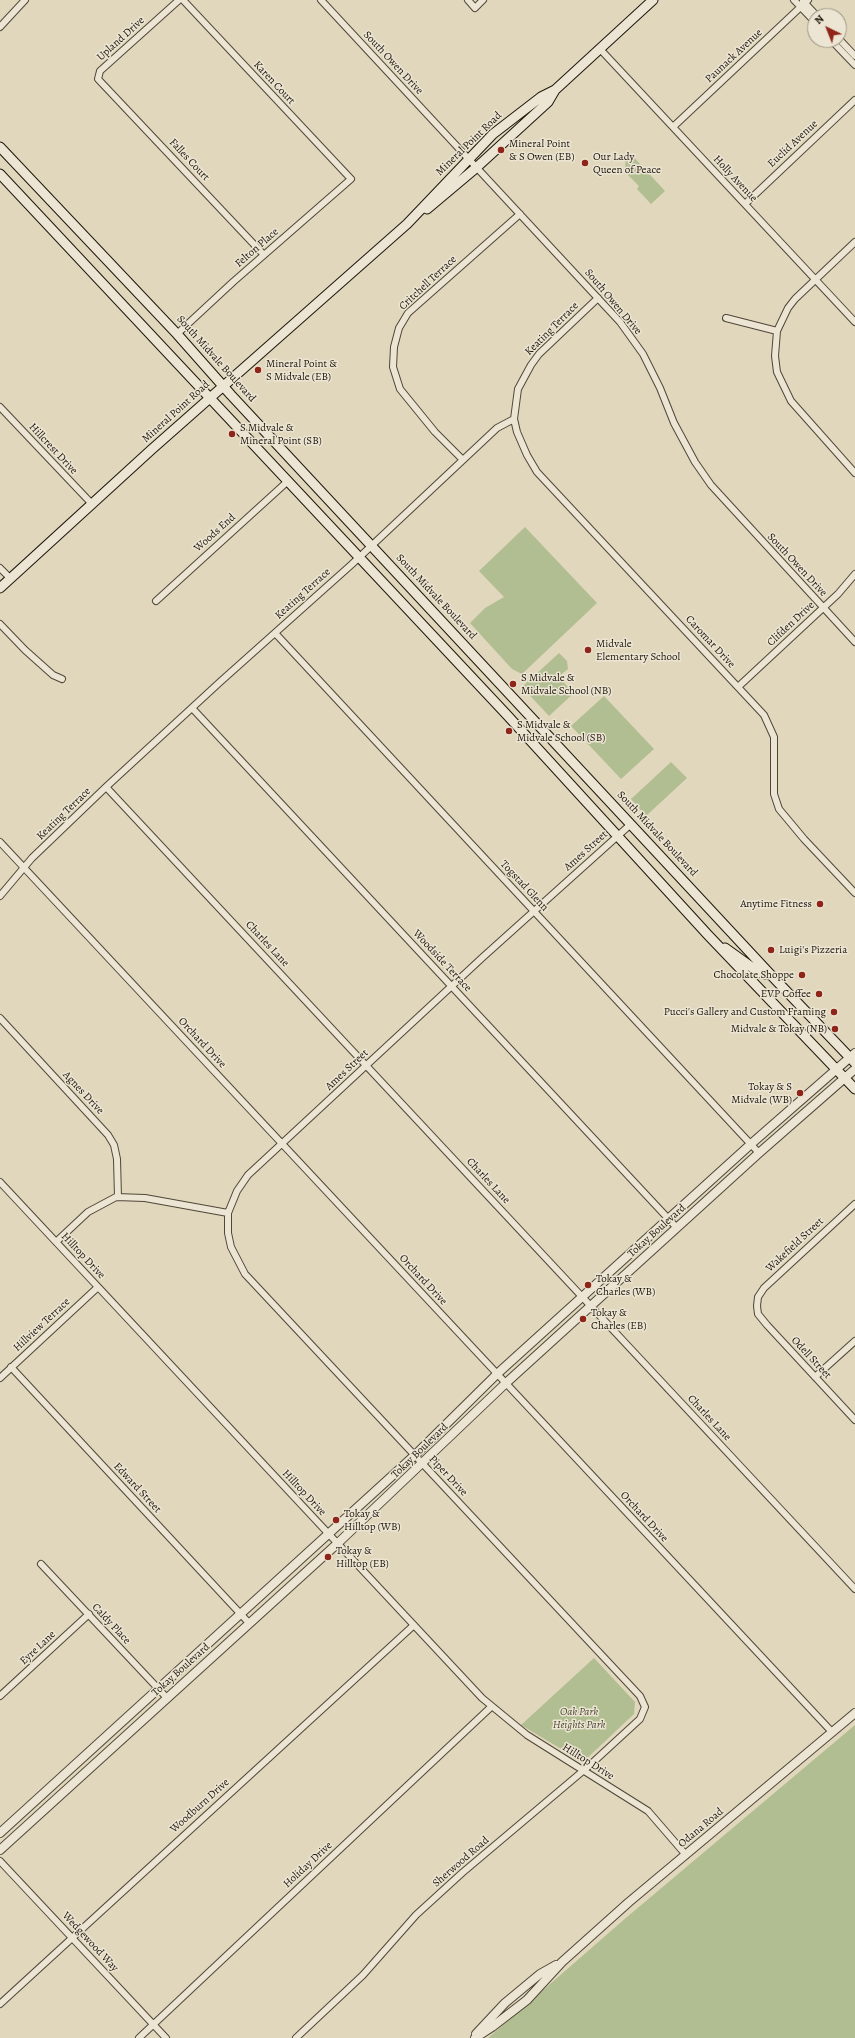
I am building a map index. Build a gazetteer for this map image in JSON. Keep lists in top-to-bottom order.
{
  "streets": {
    "main road": ["Mineral Point Road", "South Midvale Boulevard"],
    "street": [
      "Upland Drive",
      "Paunack Avenue",
      "South Owen Drive",
      "Karen Court",
      "Euclid Avenue",
      "Falles Court",
      "Holly Avenue",
      "Felton Place",
      "Critchell Terrace",
      "Keating Terrace",
      "Hillcrest Drive",
      "Woods End",
      "Clifden Drive",
      "Caromar Drive",
      "Ames Street",
      "Togstad Glenn",
      "Charles Lane",
      "Woodside Terrace",
      "Orchard Drive",
      "Agnes Drive",
      "Tokay Boulevard",
      "Wakefield Street",
      "Hilltop Drive",
      "Hillview Terrace",
      "Odell Street",
      "Piper Drive",
      "Edward Street",
      "Caldy Place",
      "Eyre Lane",
      "Woodburn Drive",
      "Odana Road",
      "Sherwood Road",
      "Holiday Drive",
      "Wedgewood Way"
    ]
  },
  "crossings": [
    ["Upland Drive", "Falles Court"],
    ["Paunack Avenue", "Holly Avenue"],
    ["South Owen Drive", "Mineral Point Road"],
    ["South Owen Drive", "Critchell Terrace"],
    ["South Owen Drive", "Keating Terrace"],
    ["South Owen Drive", "Clifden Drive"],
    ["Karen Court", "Felton Place"],
    ["Mineral Point Road", "Holly Avenue"],
    ["Mineral Point Road", "South Midvale Boulevard"],
    ["Mineral Point Road", "Hillcrest Drive"],
    ["Euclid Avenue", "Holly Avenue"],
    ["Falles Court", "Felton Place"],
    ["Felton Place", "South Midvale Boulevard"],
    ["Critchell Terrace", "Keating Terrace"],
    ["Keating Terrace", "South Midvale Boulevard"],
    ["Keating Terrace", "Caromar Drive"],
    ["Keating Terrace", "Togstad Glenn"],
    ["Keating Terrace", "Charles Lane"],
    ["Keating Terrace", "Woodside Terrace"],
    ["Keating Terrace", "Orchard Drive"],
    ["South Midvale Boulevard", "Ames Street"],
    ["South Midvale Boulevard", "Tokay Boulevard"],
    ["Clifden Drive", "Caromar Drive"],
    ["Ames Street", "Togstad Glenn"],
    ["Ames Street", "Charles Lane"],
    ["Ames Street", "Woodside Terrace"],
    ["Ames Street", "Orchard Drive"],
    ["Ames Street", "Piper Drive"],
    ["Togstad Glenn", "Tokay Boulevard"],
    ["Charles Lane", "Tokay Boulevard"],
    ["Woodside Terrace", "Tokay Boulevard"],
    ["Orchard Drive", "Tokay Boulevard"],
    ["Orchard Drive", "Odana Road"],
    ["Tokay Boulevard", "Hilltop Drive"],
    ["Tokay Boulevard", "Piper Drive"],
    ["Tokay Boulevard", "Edward Street"],
    ["Tokay Boulevard", "Caldy Place"],
    ["Wakefield Street", "Odell Street"],
    ["Hilltop Drive", "Hillview Terrace"],
    ["Hilltop Drive", "Woodburn Drive"],
    ["Hilltop Drive", "Odana Road"],
    ["Hilltop Drive", "Sherwood Road"],
    ["Hilltop Drive", "Holiday Drive"],
    ["Hillview Terrace", "Edward Street"],
    ["Piper Drive", "Sherwood Road"],
    ["Caldy Place", "Eyre Lane"],
    ["Woodburn Drive", "Wedgewood Way"],
    ["Holiday Drive", "Wedgewood Way"]
  ],
  "parks": ["Oak Park Heights Park"],
  "places": [
    "Mineral Point & S Owen (EB)",
    "Our Lady Queen of Peace",
    "Mineral Point & S Midvale (EB)",
    "S Midvale & Mineral Point (SB)",
    "Midvale Elementary School",
    "S Midvale & Midvale School (NB)",
    "S Midvale & Midvale School (SB)",
    "Anytime Fitness",
    "Luigi's Pizzeria",
    "Chocolate Shoppe",
    "EVP Coffee",
    "Pucci's Gallery and Custom Framing",
    "Midvale & Tokay (NB)",
    "Tokay & S Midvale (WB)",
    "Tokay & Charles (WB)",
    "Tokay & Charles (EB)",
    "Tokay & Hilltop (WB)",
    "Tokay & Hilltop (EB)"
  ],
  "north": "top left"
}
